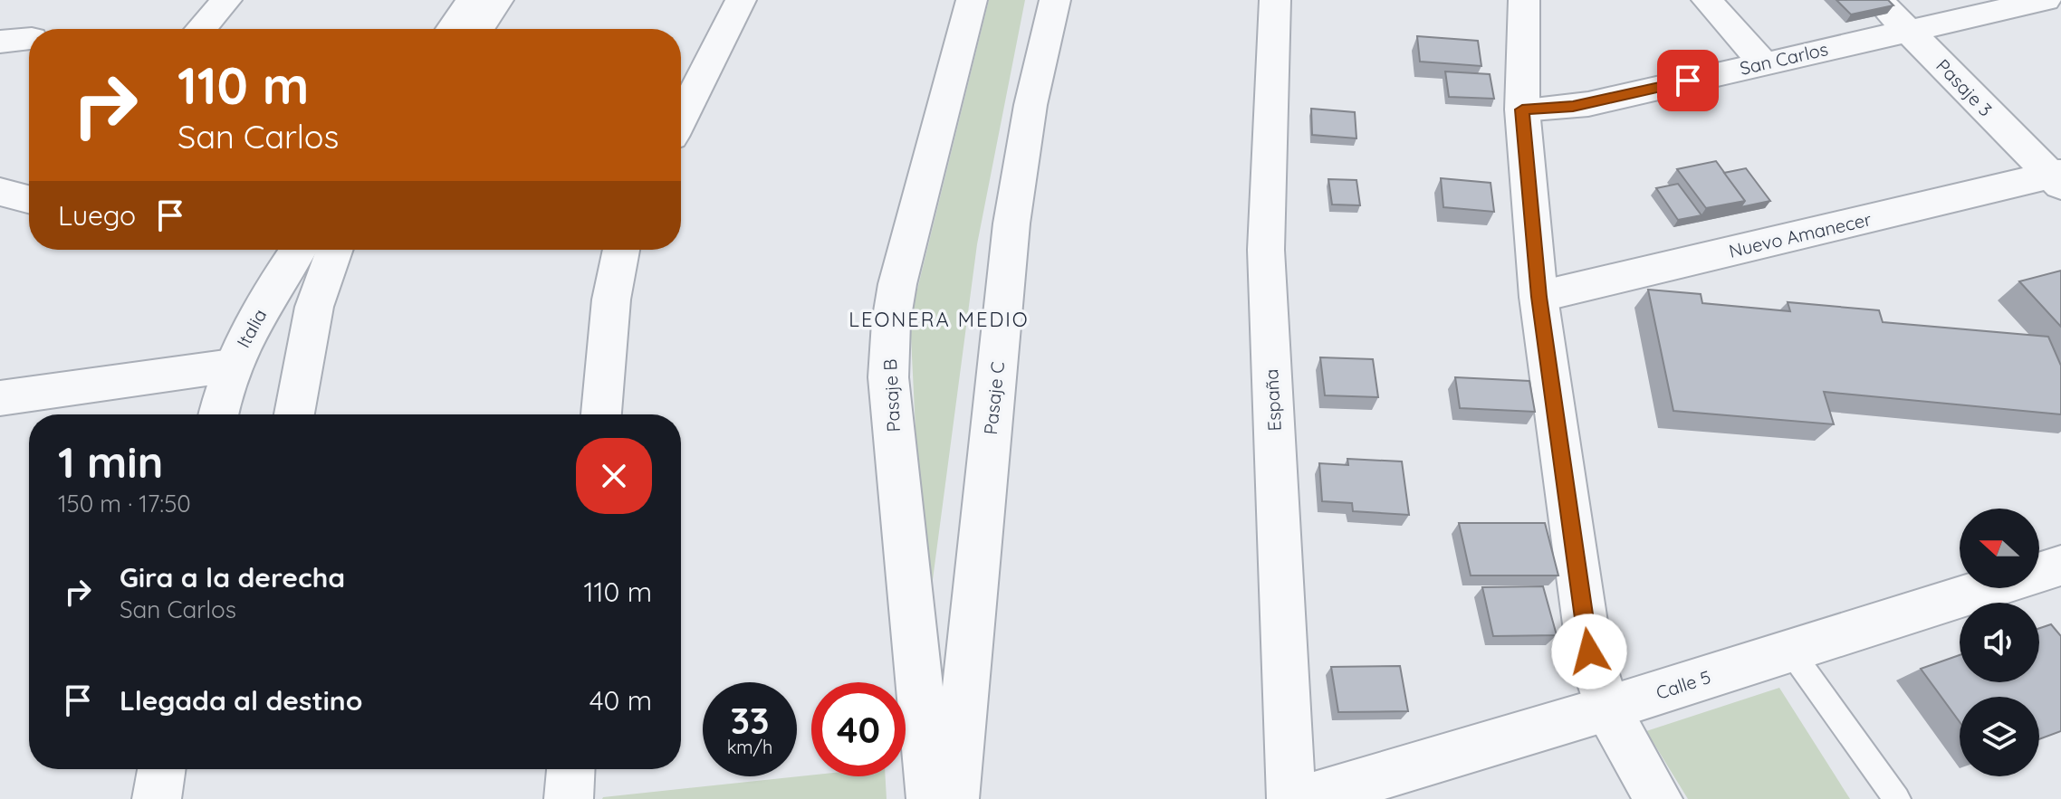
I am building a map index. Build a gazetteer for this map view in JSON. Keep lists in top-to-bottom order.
{
  "streets": {
    "street": [
      "San Carlos",
      "Pasaje 3",
      "Nuevo Amanecer",
      "Italia",
      "Pasaje B",
      "Pasaje C",
      "España",
      "Calle 5"
    ]
  },
  "crossings": [
    ["San Carlos", "Pasaje 3"],
    ["Pasaje 3", "Nuevo Amanecer"]
  ],
  "districts": ["LEONERA MEDIO"],
  "north": "left",
  "page": {
    "turn": ["110 m", "San Carlos"],
    "then": "Luego",
    "heading": ["1 min", "150 m · 17:50"],
    "list": [
      {
        "name": "Gira a la derecha",
        "note": "San Carlos",
        "value": "110 m"
      },
      {
        "name": "Llegada al destino",
        "value": "40 m"
      }
    ],
    "speed": "33 km/h",
    "limit": "40"
  }
}
